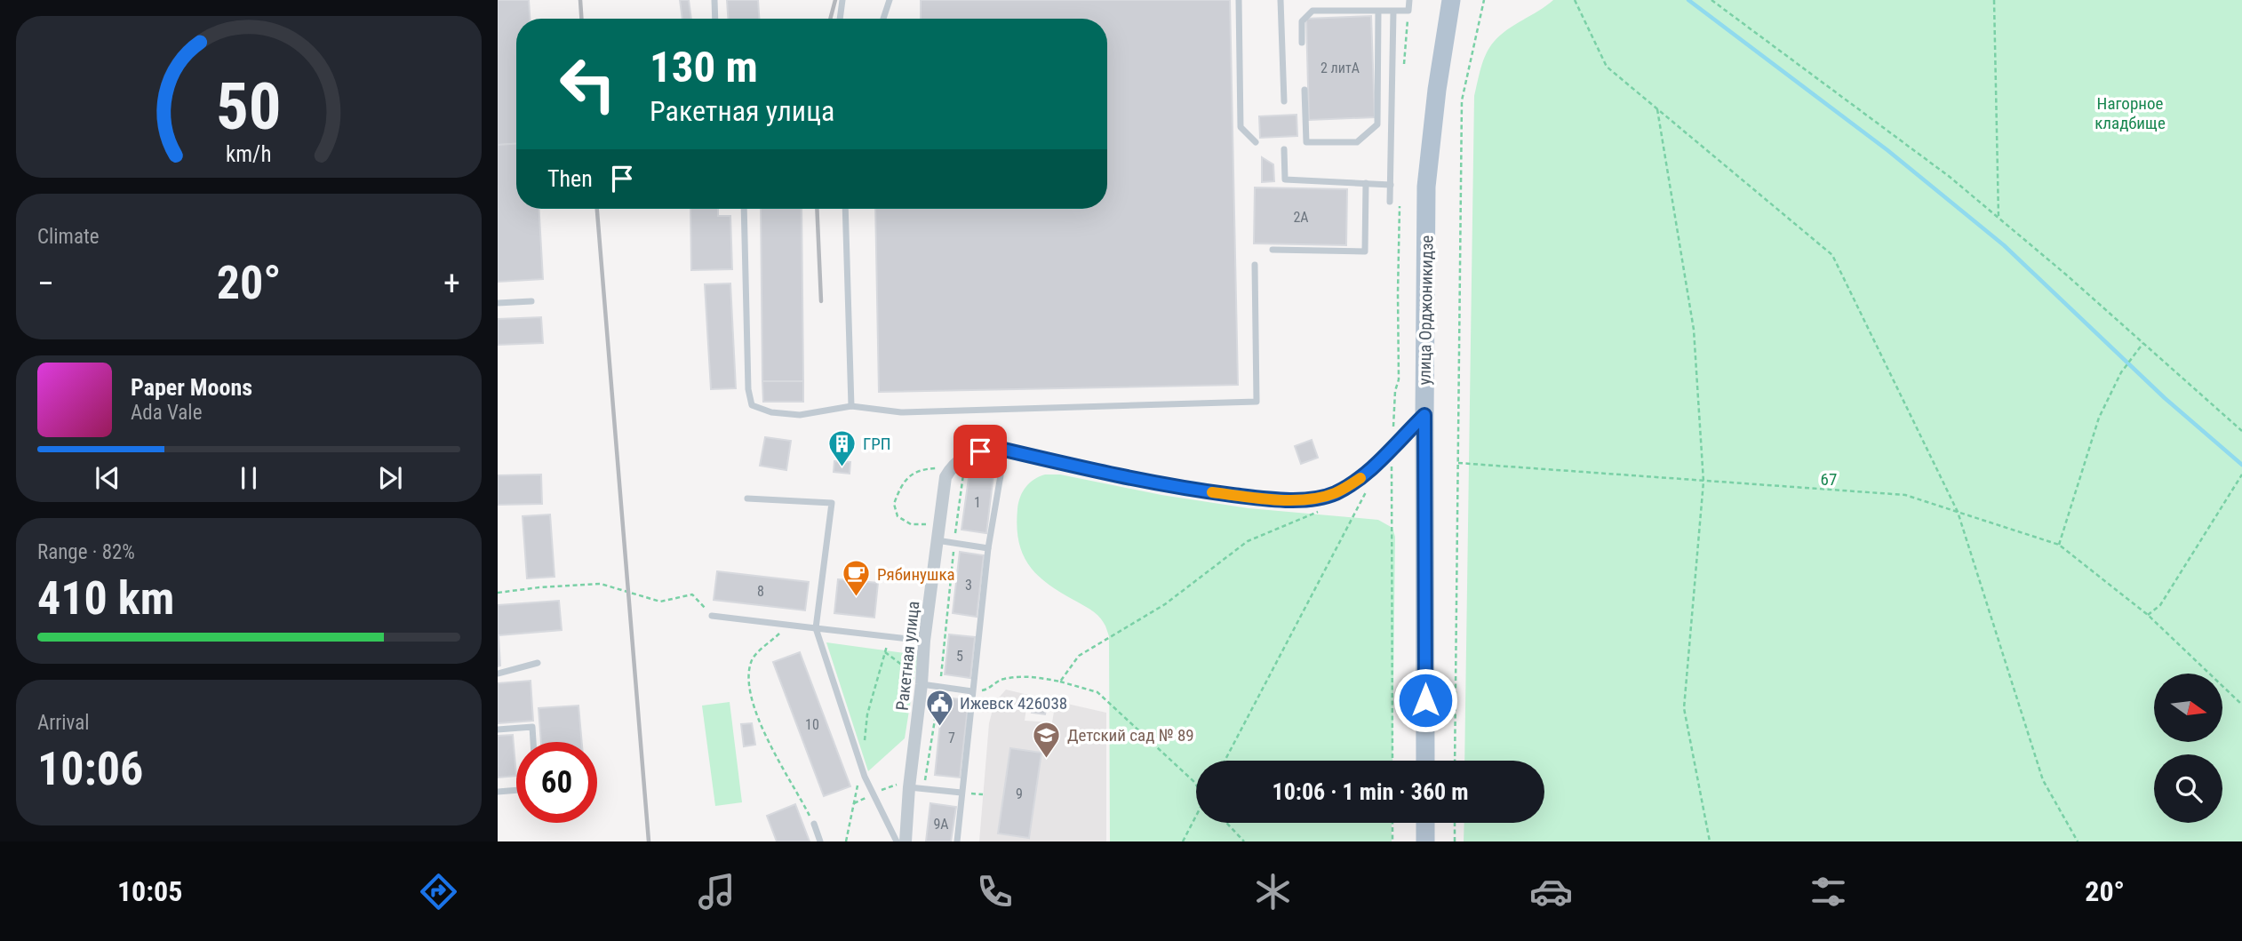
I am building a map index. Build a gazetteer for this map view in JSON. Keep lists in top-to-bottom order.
{
  "streets": {
    "main road": ["улица Орджоникидзе"],
    "street": ["Ракетная улица"]
  },
  "parks": ["Нагорное кладбище", "67"],
  "places": {
    "building": ["ГРП"],
    "cafe": ["Рябинушка"],
    "public building": ["Ижевск 426038"],
    "school or university": ["Детский сад № 89"]
  },
  "house_numbers": [
    "2 литА",
    "2А",
    "1",
    "3",
    "8",
    "5",
    "10",
    "7",
    "9",
    "9А"
  ],
  "north": "right",
  "page": {
    "turn": ["130 m", "Ракетная улица"],
    "then": "Then",
    "tile": [
      "Climate",
      ["Range · 82%", "410 km"],
      ["Arrival", "10:06"]
    ],
    "heat": ["−", "20°", "+"],
    "song": ["Paper Moons", "Ada Vale"],
    "limit": "60",
    "trip": "10:06 · 1 min · 360 m",
    "tabs": ["10:05", "20°"],
    "gauge": ["50", "km/h"]
  }
}
